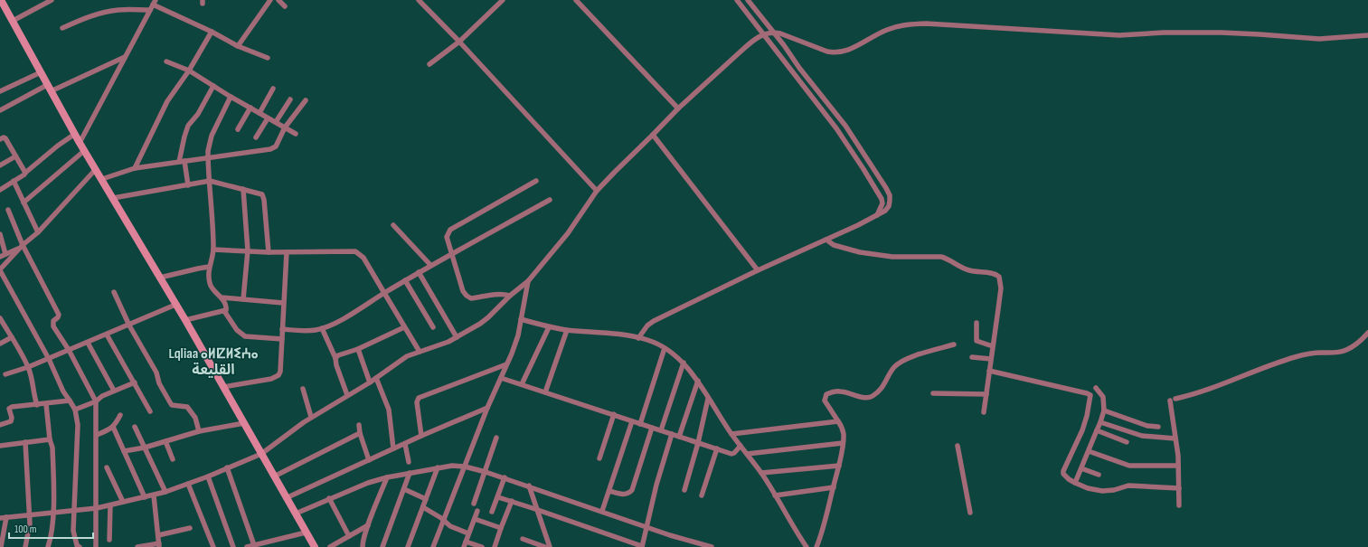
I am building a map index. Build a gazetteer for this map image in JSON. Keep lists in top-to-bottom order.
{
  "districts": ["Lqliaa ⴰⵍⵇⵍⵉⵄⴰ القليعة"],
  "scale_bar": "100 m"
}
